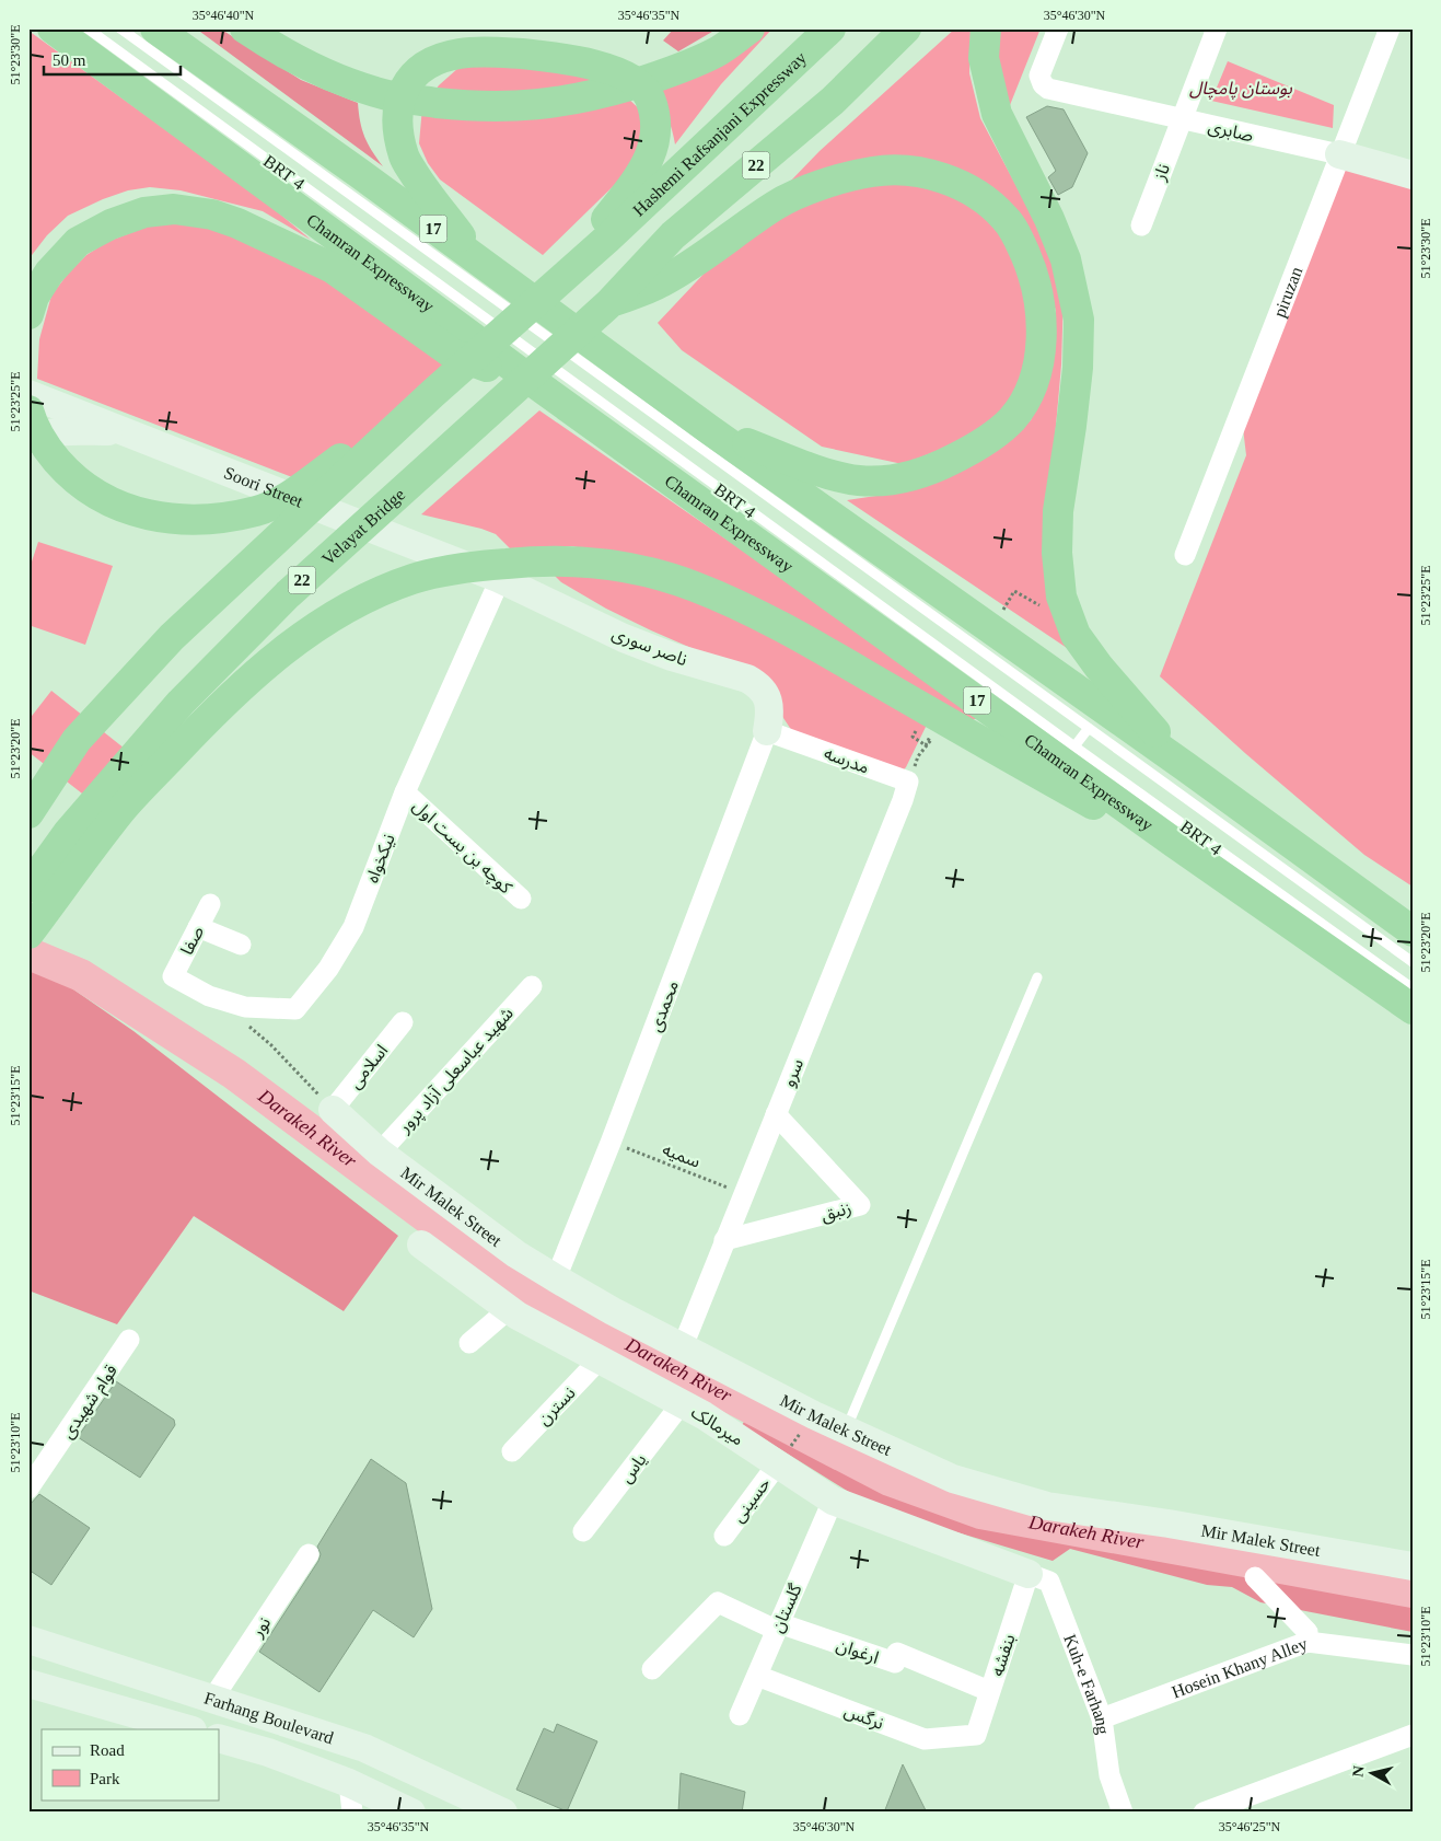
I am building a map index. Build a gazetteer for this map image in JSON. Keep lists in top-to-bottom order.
{
  "streets": {
    "highway": [
      "Hashemi Rafsanjani Expressway",
      "22",
      "17",
      "Chamran Expressway",
      "Velayat Bridge"
    ],
    "street": [
      "صابری",
      "ناز",
      "piruzan",
      "Soori Street",
      "ناصر سوری",
      "مدرسه",
      "کوچه بن بست اول",
      "نیکخواه",
      "صفا",
      "محمدی",
      "اسلامی",
      "شهید عباسعلی آزاد پرور",
      "سرو",
      "Mir Malek Street",
      "زنبق",
      "قوام شهیدی",
      "نسترن",
      "میرمالک",
      "یاس",
      "حسینی",
      "گلستان",
      "نور",
      "ارغوان",
      "بنفشه",
      "Hosein Khany Alley",
      "Kuh-e Farhang",
      "Farhang Boulevard",
      "نرگس"
    ],
    "lane": ["BRT 4"],
    "path": ["سمیه"]
  },
  "crossings": [
    ["صابری", "ناز"],
    ["صابری", "piruzan"],
    ["22", "Velayat Bridge"],
    ["Soori Street", "ناصر سوری"],
    ["Soori Street", "نیکخواه"],
    ["ناصر سوری", "مدرسه"],
    ["ناصر سوری", "نیکخواه"],
    ["ناصر سوری", "محمدی"],
    ["مدرسه", "محمدی"],
    ["مدرسه", "سرو"],
    ["کوچه بن بست اول", "نیکخواه"],
    ["نیکخواه", "صفا"],
    ["محمدی", "سمیه"],
    ["محمدی", "Mir Malek Street"],
    ["اسلامی", "Mir Malek Street"],
    ["شهید عباسعلی آزاد پرور", "Mir Malek Street"],
    ["سرو", "سمیه"],
    ["سرو", "Mir Malek Street"],
    ["سرو", "زنبق"],
    ["نسترن", "میرمالک"],
    ["میرمالک", "یاس"],
    ["میرمالک", "حسینی"],
    ["میرمالک", "گلستان"],
    ["میرمالک", "بنفشه"],
    ["میرمالک", "Kuh-e Farhang"],
    ["گلستان", "ارغوان"],
    ["گلستان", "نرگس"],
    ["نور", "Farhang Boulevard"],
    ["ارغوان", "بنفشه"],
    ["بنفشه", "Kuh-e Farhang"],
    ["بنفشه", "نرگس"],
    ["Hosein Khany Alley", "Kuh-e Farhang"]
  ],
  "water": ["Darakeh River"],
  "parks": ["بوستان پامچال"],
  "legend": ["Road", "Park"],
  "scale_bar": "50 m",
  "north": "left",
  "coordinates": [
    "35°46'40\"N",
    "35°46'35\"N",
    "35°46'30\"N",
    "51°23'30\"E",
    "51°23'25\"E",
    "51°23'20\"E",
    "51°23'15\"E",
    "51°23'10\"E",
    "35°46'25\"N"
  ]
}
